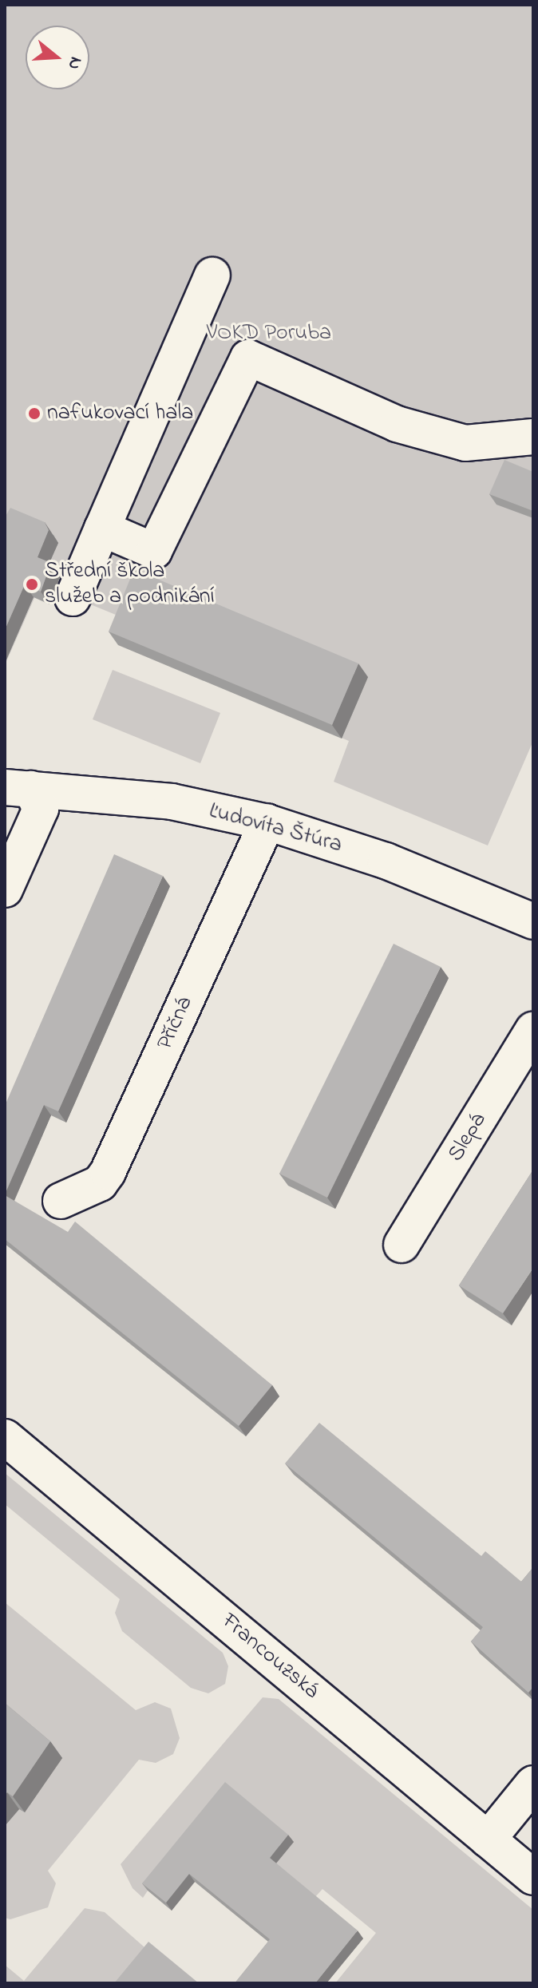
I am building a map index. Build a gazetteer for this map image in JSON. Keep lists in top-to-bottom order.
{
  "streets": {
    "street": [
      "Ľudovíta Štúra",
      "Příčná",
      "Slepá",
      "Francouzská"
    ]
  },
  "crossings": [
    ["Ľudovíta Štúra", "Příčná"]
  ],
  "parks": ["VOKD Poruba"],
  "places": ["nafukovací hala", "Střední škola služeb a podnikání"],
  "north": "right"
}
